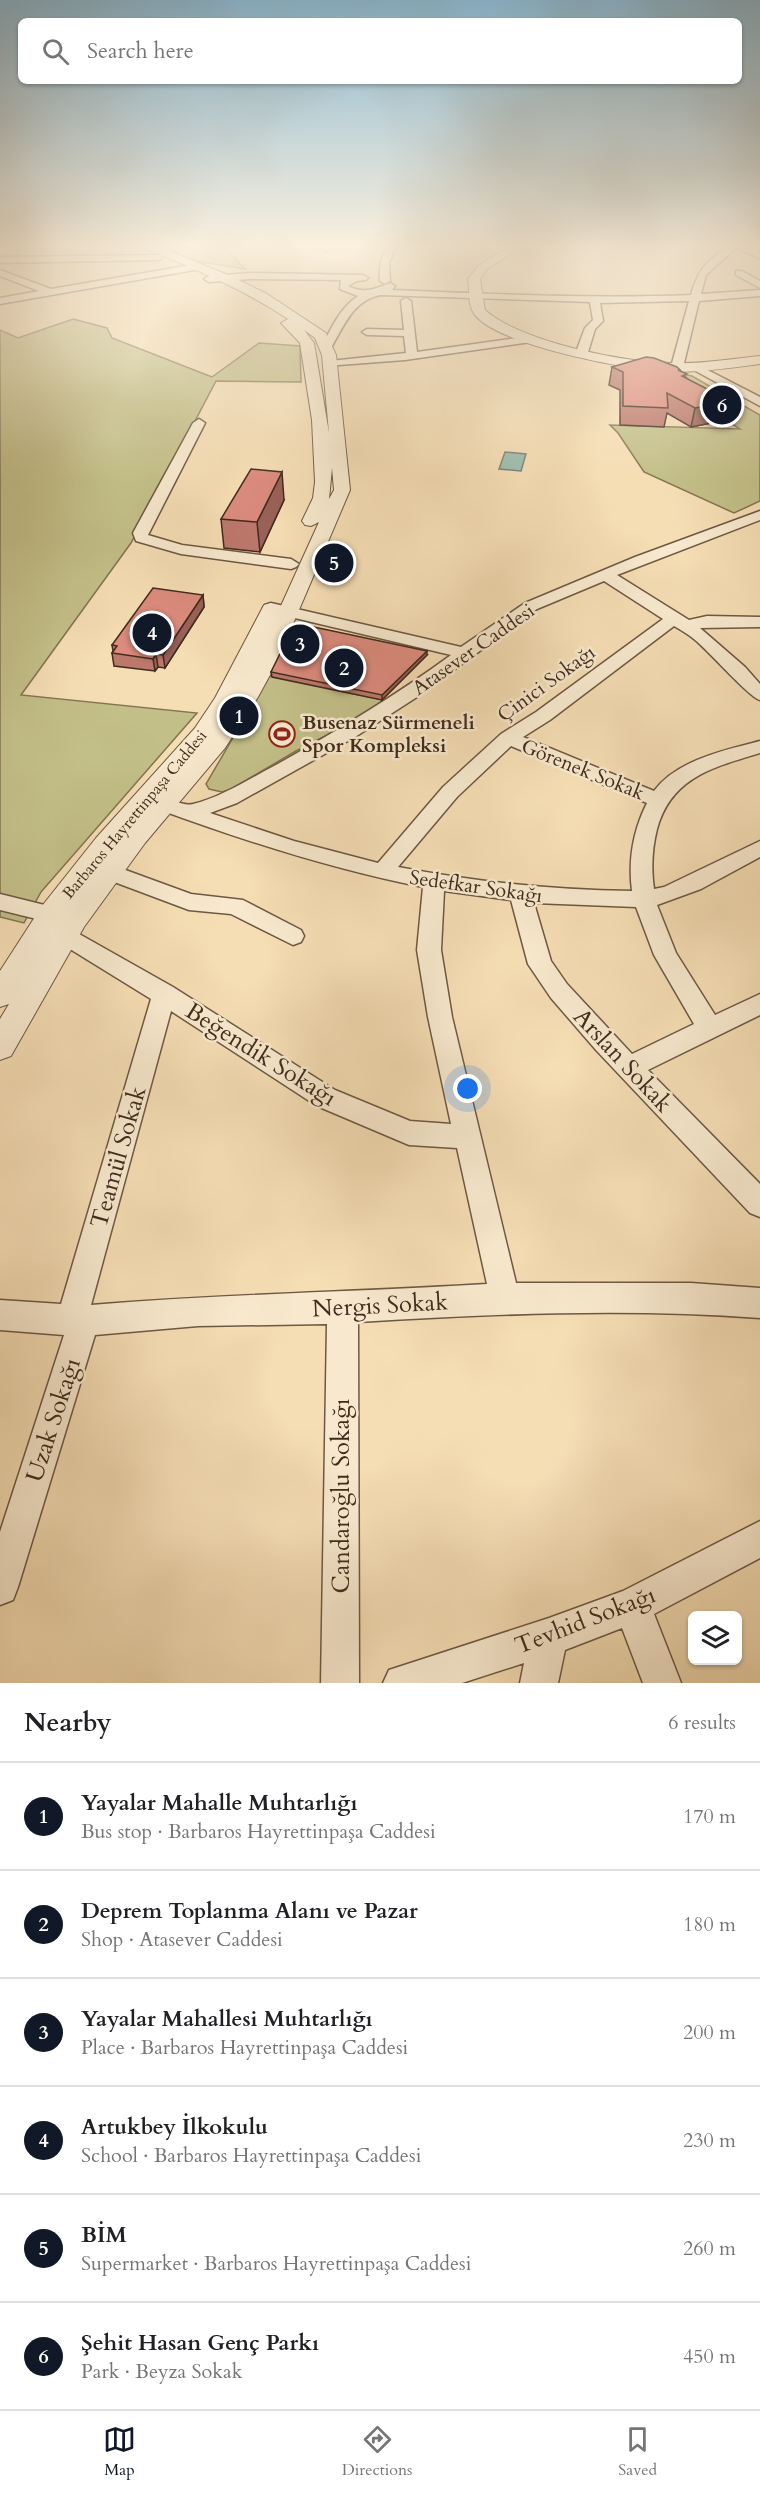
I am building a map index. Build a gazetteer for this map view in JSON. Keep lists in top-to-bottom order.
{
  "streets": {
    "street": [
      "Atasever Caddesi",
      "Çinici Sokağı",
      "Görenek Sokak",
      "Barbaros Hayrettinpaşa Caddesi",
      "Sedefkar Sokağı",
      "Beğendik Sokağı",
      "Arslan Sokak",
      "Teamül Sokak",
      "Nergis Sokak",
      "Uzak Sokağı",
      "Candaroğlu Sokağı",
      "Tevhid Sokağı"
    ]
  },
  "crossings": [
    ["Atasever Caddesi", "Sedefkar Sokağı"],
    ["Çinici Sokağı", "Görenek Sokak"],
    ["Çinici Sokağı", "Sedefkar Sokağı"],
    ["Barbaros Hayrettinpaşa Caddesi", "Beğendik Sokağı"],
    ["Sedefkar Sokağı", "Arslan Sokak"],
    ["Beğendik Sokağı", "Teamül Sokak"],
    ["Teamül Sokak", "Nergis Sokak"],
    ["Teamül Sokak", "Uzak Sokağı"],
    ["Nergis Sokak", "Uzak Sokağı"],
    ["Nergis Sokak", "Candaroğlu Sokağı"]
  ],
  "places": {
    "sports": ["Busenaz Sürmeneli Spor Kompleksi"]
  },
  "page": {
    "search": "Search here",
    "pins": [
      "6",
      "5",
      "4",
      "3",
      "2",
      "1"
    ],
    "heading": ["Nearby", "6 results"],
    "list": [
      {
        "mark": "1",
        "name": "Yayalar Mahalle Muhtarlığı",
        "note": "Bus stop · Barbaros Hayrettinpaşa Caddesi",
        "value": "170 m"
      },
      {
        "mark": "2",
        "name": "Deprem Toplanma Alanı ve Pazar",
        "note": "Shop · Atasever Caddesi",
        "value": "180 m"
      },
      {
        "mark": "3",
        "name": "Yayalar Mahallesi Muhtarlığı",
        "note": "Place · Barbaros Hayrettinpaşa Caddesi",
        "value": "200 m"
      },
      {
        "mark": "4",
        "name": "Artukbey İlkokulu",
        "note": "School · Barbaros Hayrettinpaşa Caddesi",
        "value": "230 m"
      },
      {
        "mark": "5",
        "name": "BİM",
        "note": "Supermarket · Barbaros Hayrettinpaşa Caddesi",
        "value": "260 m"
      },
      {
        "mark": "6",
        "name": "Şehit Hasan Genç Parkı",
        "note": "Park · Beyza Sokak",
        "value": "450 m"
      }
    ],
    "nav": ["Map", "Directions", "Saved"]
  }
}
